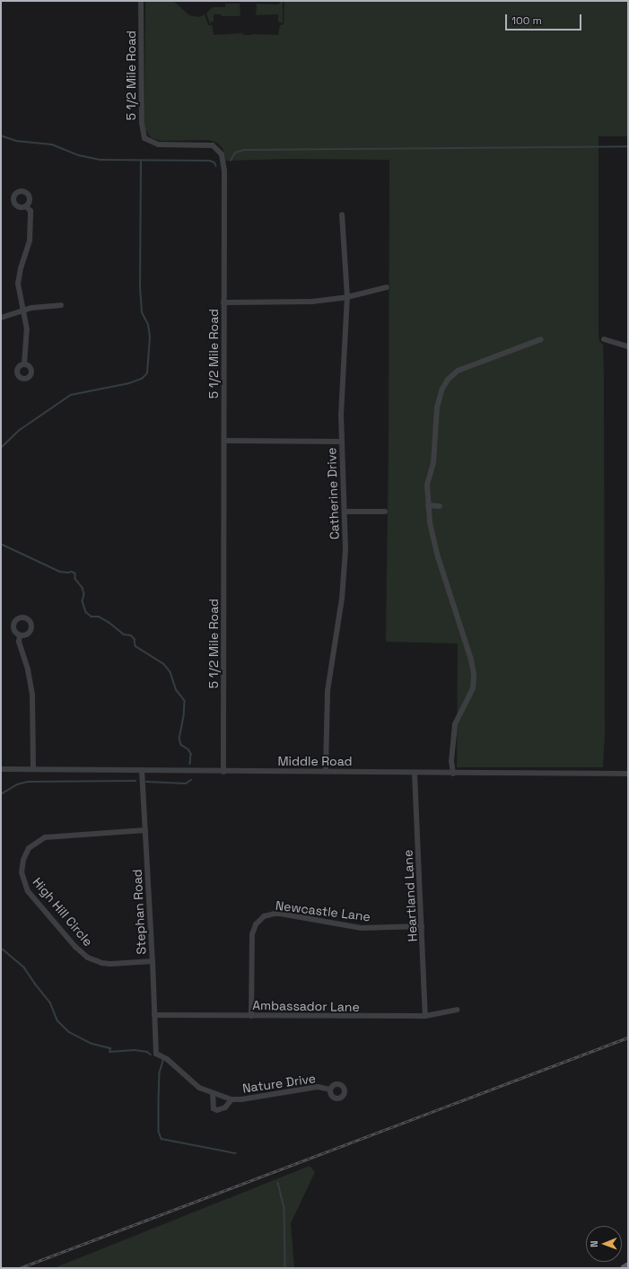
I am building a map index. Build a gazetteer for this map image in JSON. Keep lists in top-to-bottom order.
{
  "streets": {
    "street": [
      "5 1/2 Mile Road",
      "Catherine Drive",
      "Middle Road",
      "Heartland Lane",
      "Newcastle Lane",
      "High Hill Circle",
      "Stephan Road",
      "Ambassador Lane",
      "Nature Drive"
    ]
  },
  "crossings": [
    ["5 1/2 Mile Road", "Middle Road"],
    ["Catherine Drive", "Middle Road"],
    ["Middle Road", "Heartland Lane"],
    ["Middle Road", "Stephan Road"],
    ["Heartland Lane", "Newcastle Lane"],
    ["Heartland Lane", "Ambassador Lane"],
    ["Newcastle Lane", "Ambassador Lane"],
    ["High Hill Circle", "Stephan Road"],
    ["Stephan Road", "Ambassador Lane"],
    ["Stephan Road", "Nature Drive"]
  ],
  "scale_bar": "100 m",
  "north": "left"
}
